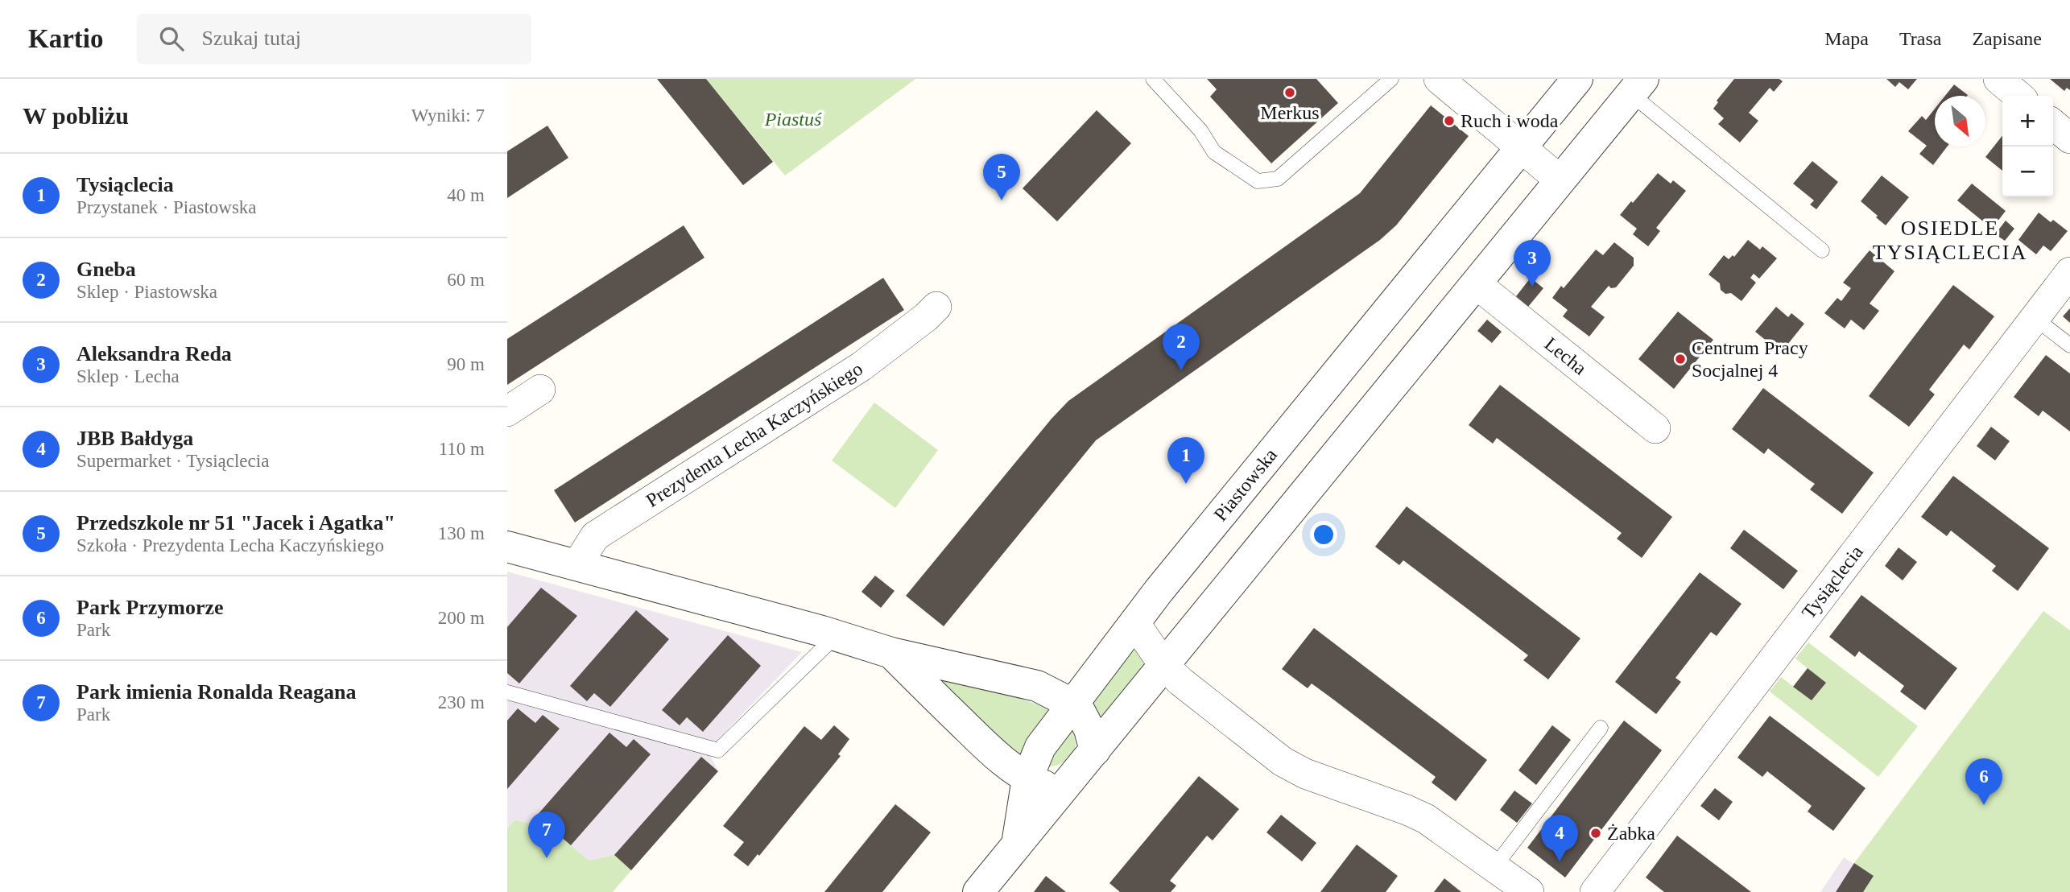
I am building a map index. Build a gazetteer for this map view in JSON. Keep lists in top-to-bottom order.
{
  "streets": {
    "street": [
      "Lecha",
      "Prezydenta Lecha Kaczyńskiego",
      "Piastowska",
      "Tysiąclecia"
    ]
  },
  "districts": ["OSIEDLE TYSIĄCLECIA"],
  "parks": ["Piastuś"],
  "places": [
    "Merkus",
    "Ruch i woda",
    "Centrum Pracy Socjalnej 4",
    "Żabka"
  ],
  "north": "bottom right",
  "page": {
    "header": "Kartio",
    "search": "Szukaj tutaj",
    "nav": ["Mapa", "Trasa", "Zapisane"],
    "heading": ["W pobliżu", "Wyniki: 7"],
    "map_buttons": ["+", "−"],
    "list": [
      {
        "mark": "1",
        "name": "Tysiąclecia",
        "note": "Przystanek · Piastowska",
        "value": "40 m"
      },
      {
        "mark": "2",
        "name": "Gneba",
        "note": "Sklep · Piastowska",
        "value": "60 m"
      },
      {
        "mark": "3",
        "name": "Aleksandra Reda",
        "note": "Sklep · Lecha",
        "value": "90 m"
      },
      {
        "mark": "4",
        "name": "JBB Bałdyga",
        "note": "Supermarket · Tysiąclecia",
        "value": "110 m"
      },
      {
        "mark": "5",
        "name": "Przedszkole nr 51 \"Jacek i Agatka\"",
        "note": "Szkoła · Prezydenta Lecha Kaczyńskiego",
        "value": "130 m"
      },
      {
        "mark": "6",
        "name": "Park Przymorze",
        "note": "Park",
        "value": "200 m"
      },
      {
        "mark": "7",
        "name": "Park imienia Ronalda Reagana",
        "note": "Park",
        "value": "230 m"
      }
    ],
    "pins": [
      "5",
      "3",
      "2",
      "1",
      "6",
      "7",
      "4"
    ]
  }
}
